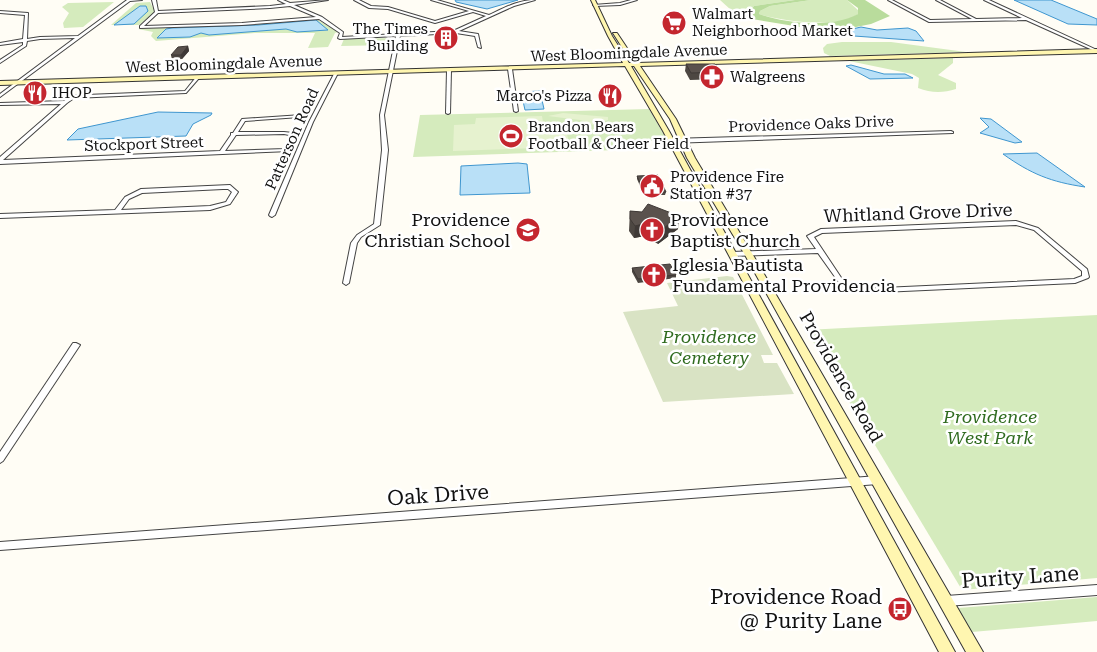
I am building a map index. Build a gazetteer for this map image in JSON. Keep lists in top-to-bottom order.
{
  "streets": {
    "main road": ["West Bloomingdale Avenue", "Providence Road"],
    "street": [
      "Providence Oaks Drive",
      "Patterson Road",
      "Stockport Street",
      "Whitland Grove Drive",
      "Oak Drive",
      "Purity Lane"
    ]
  },
  "crossings": [
    ["West Bloomingdale Avenue", "Patterson Road"],
    ["West Bloomingdale Avenue", "Stockport Street"],
    ["West Bloomingdale Avenue", "Providence Road"],
    ["Providence Oaks Drive", "Providence Road"],
    ["Providence Road", "Oak Drive"],
    ["Providence Road", "Purity Lane"]
  ],
  "parks": ["Providence Cemetery", "Providence West Park"],
  "places": {
    "supermarket": ["Walmart Neighborhood Market"],
    "building": ["The Times Building"],
    "pharmacy": ["Walgreens"],
    "restaurant": ["IHOP", "Marco's Pizza"],
    "sports": ["Brandon Bears Football & Cheer Field"],
    "public building": ["Providence Fire Station #37"],
    "school or university": ["Providence Christian School"],
    "church": ["Providence Baptist Church", "Iglesia Bautista Fundamental Providencia"],
    "bus stop": ["Providence Road @ Purity Lane"]
  }
}
